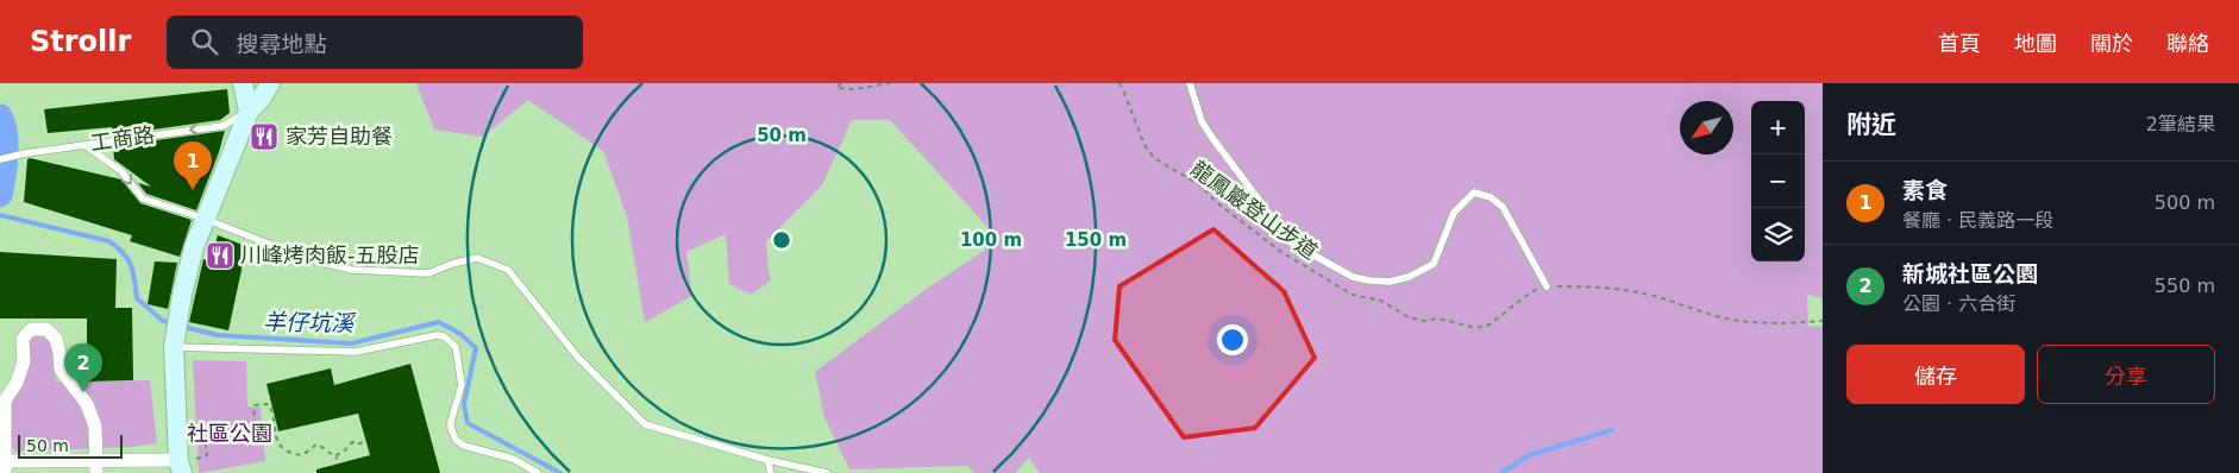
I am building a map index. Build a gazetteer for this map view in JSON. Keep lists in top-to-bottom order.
{
  "streets": {
    "lane": ["工商路"],
    "path": ["龍鳳巖登山步道"]
  },
  "one_way": ["工商路"],
  "water": ["羊仔坑溪"],
  "parks": ["社區公園"],
  "places": {
    "restaurant": ["家芳自助餐", "川峰烤肉飯-五股店"]
  },
  "scale_bar": "50 m",
  "north": "bottom left",
  "page": {
    "header": "Strollr",
    "search": "搜尋地點",
    "nav": [
      "首頁",
      "地圖",
      "關於",
      "聯絡"
    ],
    "heading": ["附近", "2筆結果"],
    "map_buttons": ["+", "−"],
    "pins": ["1", "2"],
    "list": [
      {
        "mark": "1",
        "name": "素食",
        "note": "餐廳 · 民義路一段",
        "value": "500 m"
      },
      {
        "mark": "2",
        "name": "新城社區公園",
        "note": "公園 · 六合街",
        "value": "550 m"
      }
    ],
    "buttons": ["儲存", "分享"],
    "scale": "50 m"
  },
  "rings": ["50 m", "100 m", "150 m"]
}
